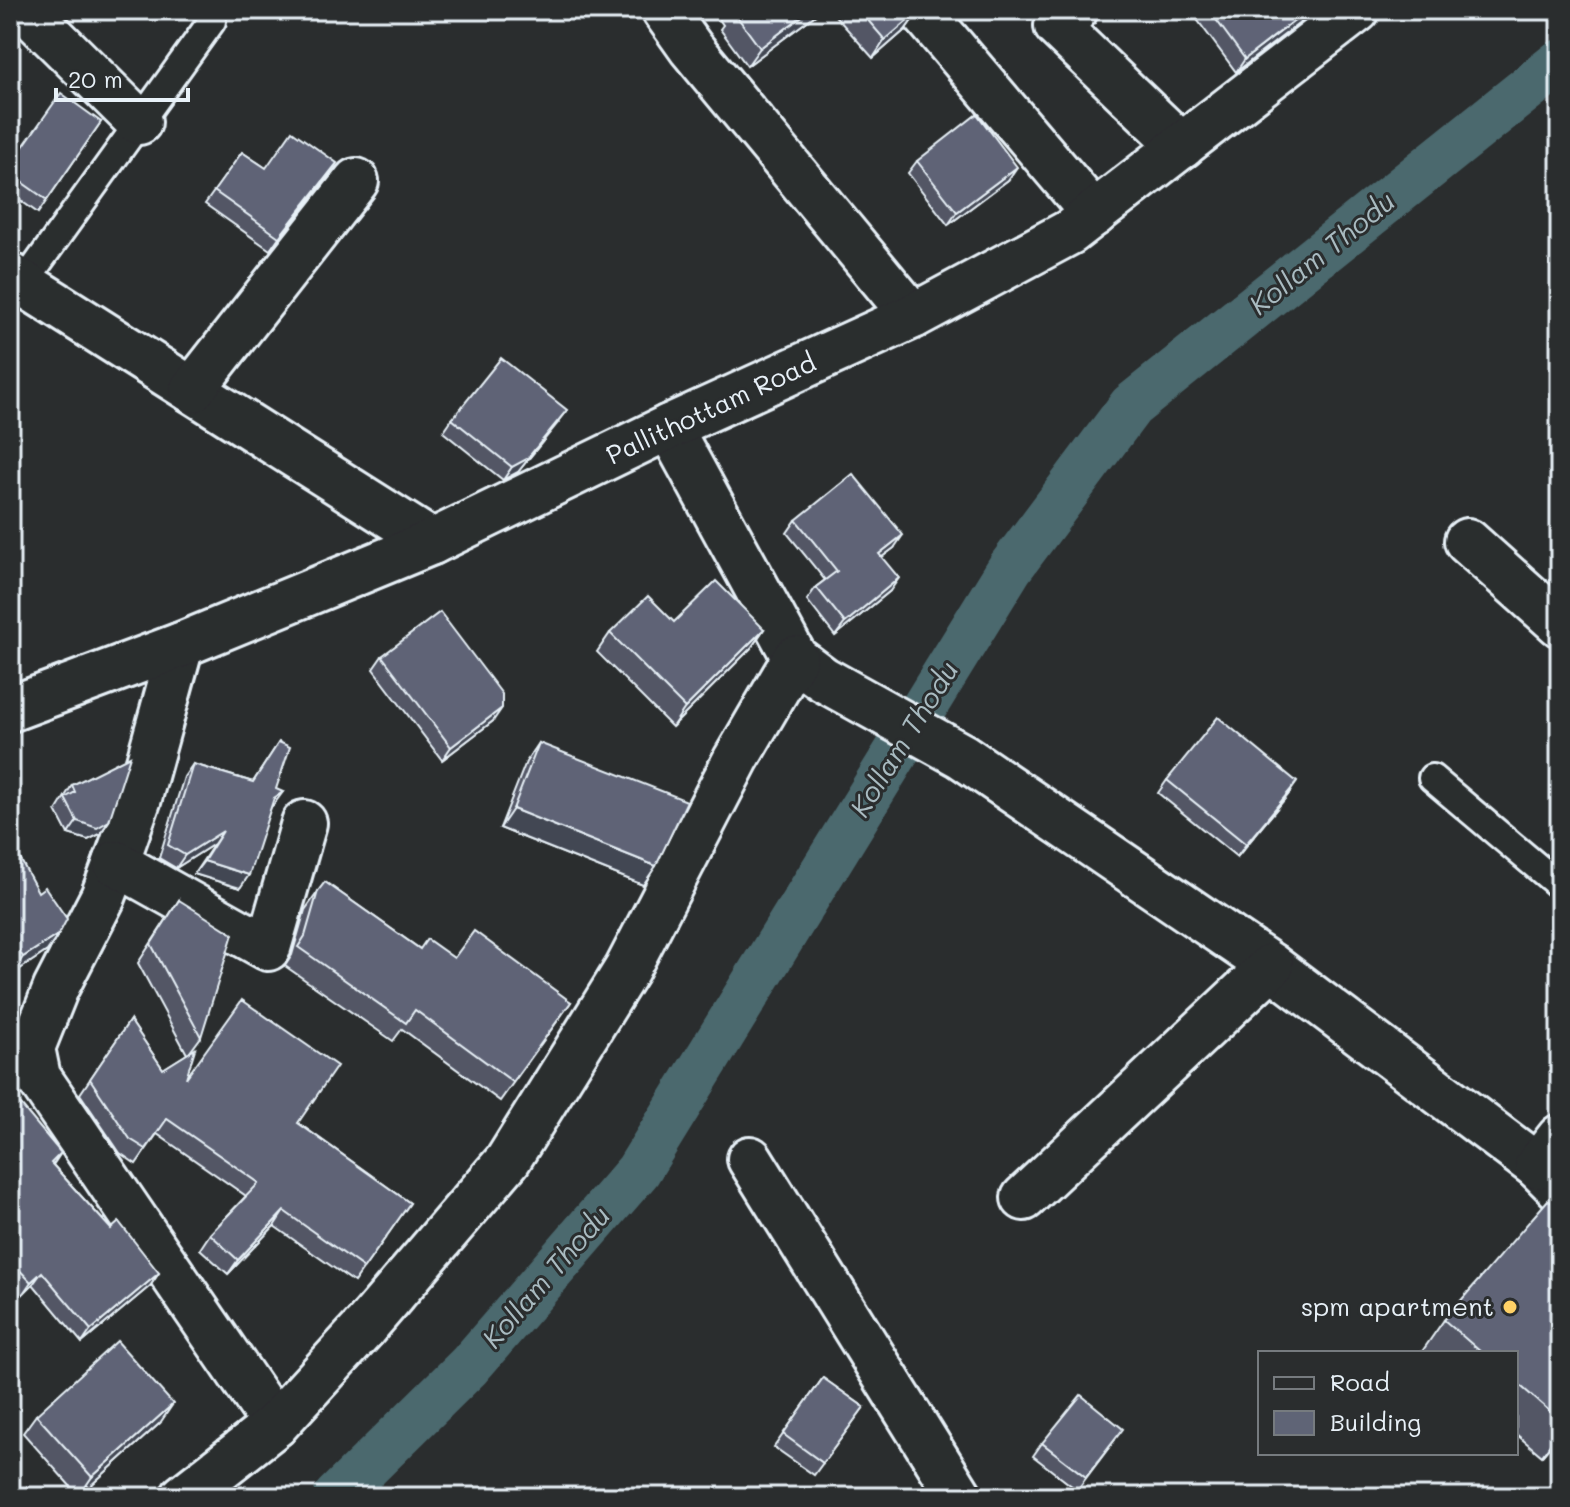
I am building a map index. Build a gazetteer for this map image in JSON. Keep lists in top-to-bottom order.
{
  "streets": {
    "street": ["Pallithottam Road"]
  },
  "water": ["Kollam Thodu"],
  "places": ["spm apartment"],
  "legend": ["Road", "Building"],
  "scale_bar": "20 m"
}
